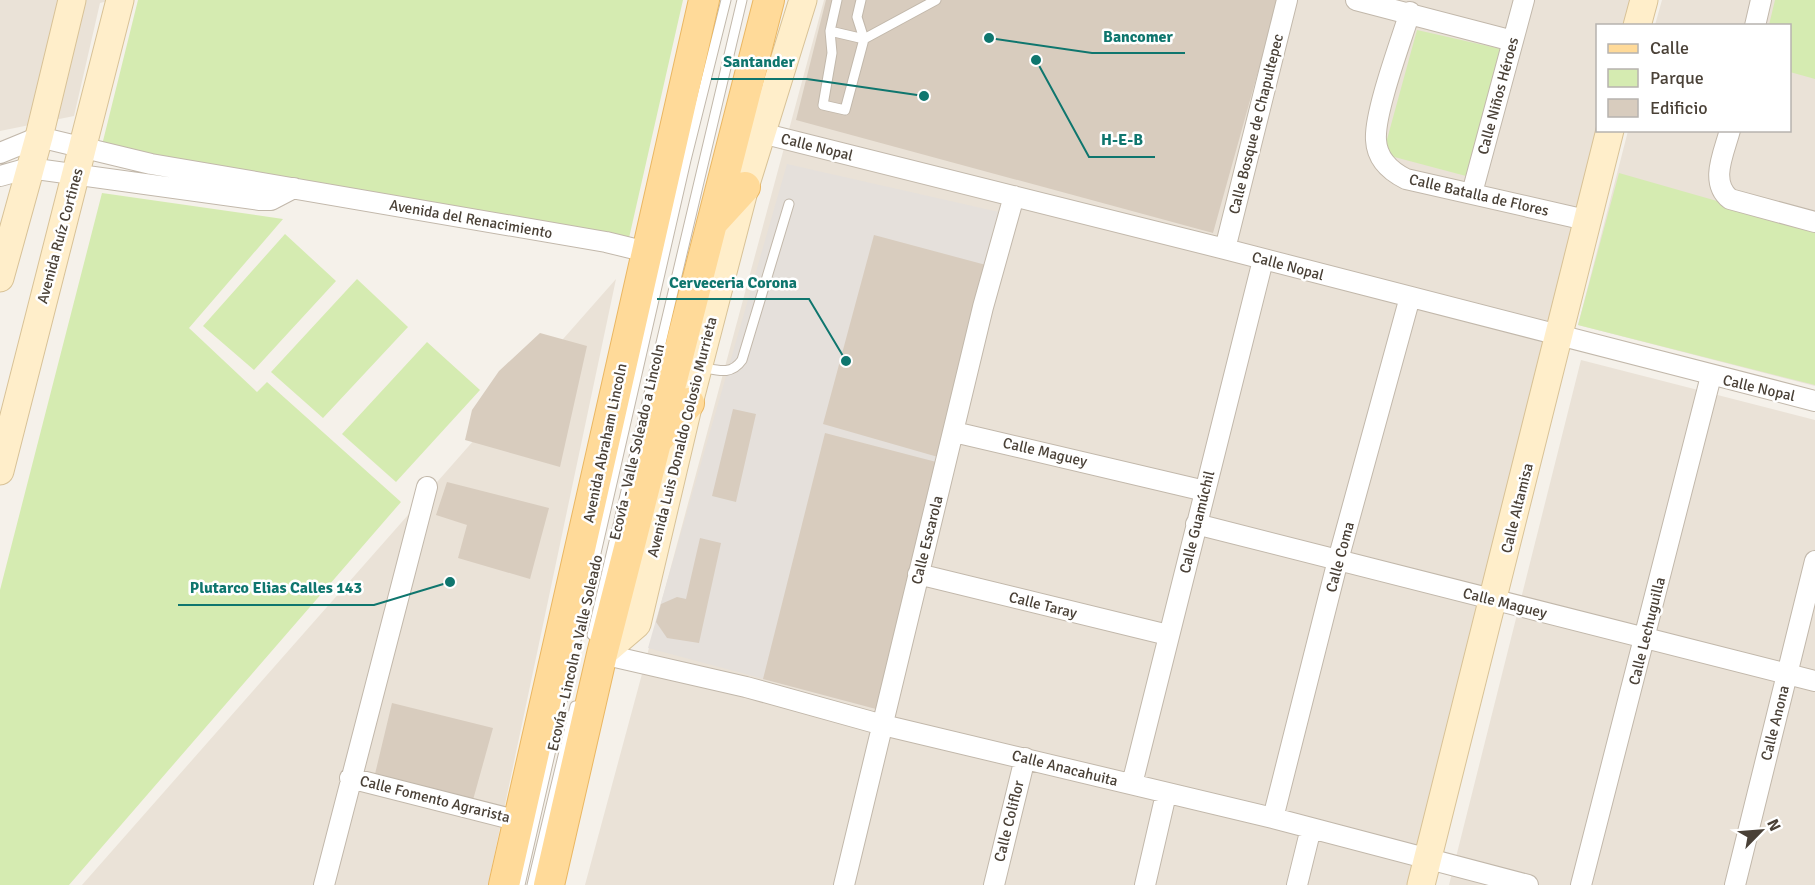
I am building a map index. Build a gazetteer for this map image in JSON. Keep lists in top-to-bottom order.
{
  "streets": {
    "main road": ["Avenida Abraham Lincoln"],
    "street": [
      "Calle Niños Héroes",
      "Calle Bosque de Chapultepec",
      "Calle Nopal",
      "Calle Batalla de Flores",
      "Avenida del Renacimiento",
      "Avenida Ruíz Cortines",
      "Avenida Luis Donaldo Colosio Murrieta",
      "Calle Maguey",
      "Calle Altamisa",
      "Calle Guamúchil",
      "Calle Escarola",
      "Calle Coma",
      "Calle Taray",
      "Calle Lechuguilla",
      "Calle Anona",
      "Calle Anacahuita",
      "Calle Fomento Agrarista",
      "Calle Coliflor"
    ],
    "lane": ["Ecovía - Valle Soleado a Lincoln", "Ecovía - Lincoln a Valle Soleado"]
  },
  "crossings": [
    ["Calle Niños Héroes", "Calle Batalla de Flores"],
    ["Calle Bosque de Chapultepec", "Calle Nopal"],
    ["Calle Nopal", "Avenida Luis Donaldo Colosio Murrieta"],
    ["Calle Nopal", "Calle Altamisa"],
    ["Calle Nopal", "Calle Guamúchil"],
    ["Calle Nopal", "Calle Escarola"],
    ["Calle Nopal", "Calle Coma"],
    ["Calle Nopal", "Calle Lechuguilla"],
    ["Calle Batalla de Flores", "Calle Altamisa"],
    ["Avenida del Renacimiento", "Avenida Ruíz Cortines"],
    ["Avenida del Renacimiento", "Avenida Abraham Lincoln"],
    ["Avenida Luis Donaldo Colosio Murrieta", "Ecovía - Valle Soleado a Lincoln"],
    ["Avenida Luis Donaldo Colosio Murrieta", "Calle Anacahuita"],
    ["Ecovía - Valle Soleado a Lincoln", "Calle Anacahuita"],
    ["Avenida Abraham Lincoln", "Calle Fomento Agrarista"],
    ["Calle Maguey", "Calle Altamisa"],
    ["Calle Maguey", "Calle Guamúchil"],
    ["Calle Maguey", "Calle Escarola"],
    ["Calle Maguey", "Calle Coma"],
    ["Calle Maguey", "Calle Lechuguilla"],
    ["Calle Maguey", "Calle Anona"],
    ["Calle Altamisa", "Calle Anacahuita"],
    ["Calle Guamúchil", "Calle Taray"],
    ["Calle Guamúchil", "Calle Anacahuita"],
    ["Calle Escarola", "Calle Taray"],
    ["Calle Escarola", "Calle Anacahuita"],
    ["Calle Coma", "Calle Anacahuita"],
    ["Calle Anacahuita", "Calle Coliflor"]
  ],
  "places": [
    "Bancomer",
    "H-E-B",
    "Santander",
    "Cerveceria Corona",
    "Plutarco Elias Calles 143"
  ],
  "legend": ["Calle", "Parque", "Edificio"],
  "north": "top right"
}
